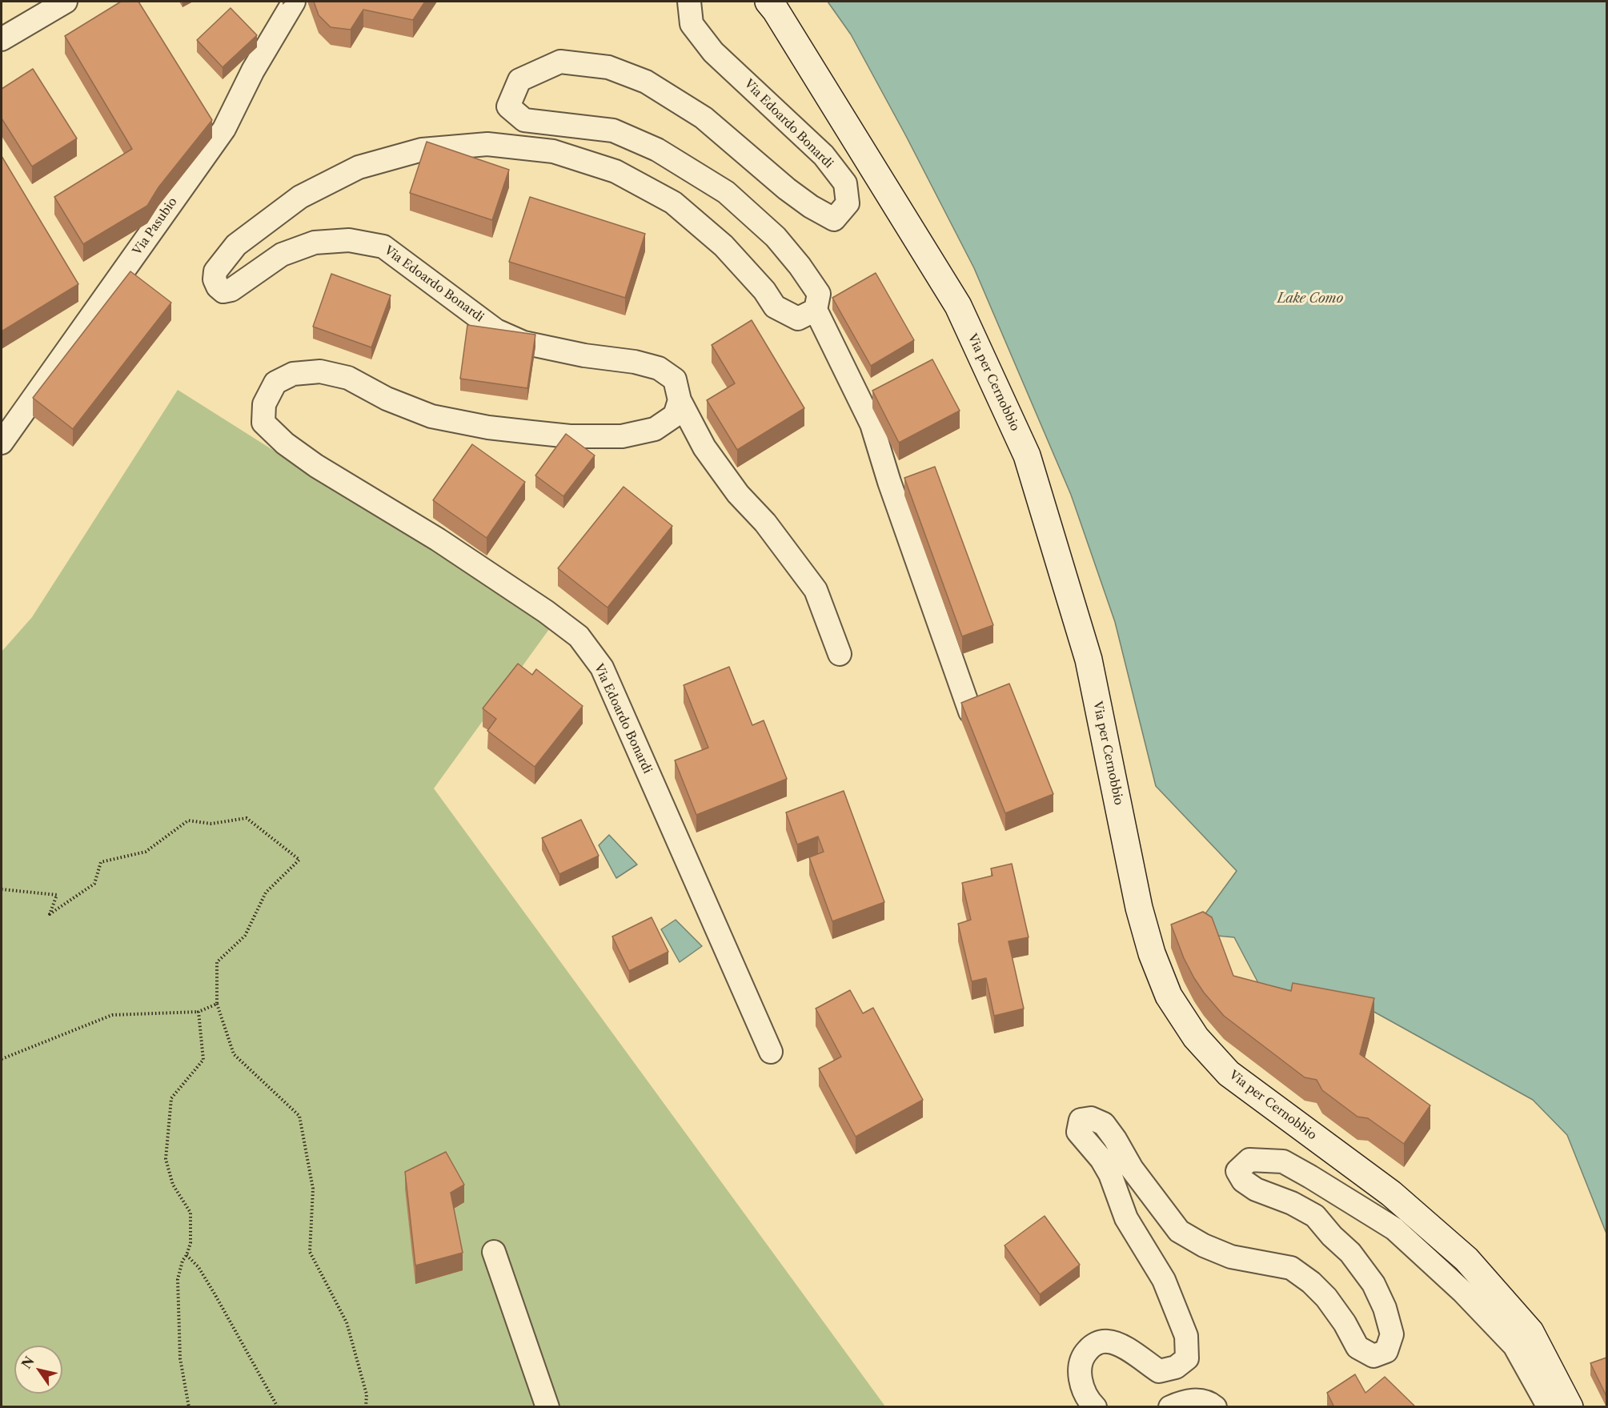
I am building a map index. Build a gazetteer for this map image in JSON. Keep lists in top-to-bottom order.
{
  "streets": {
    "main road": ["Via per Cernobbio"],
    "street": ["Via Edoardo Bonardi", "Via Pasubio"]
  },
  "water": ["Lake Como"],
  "north": "top left"
}
